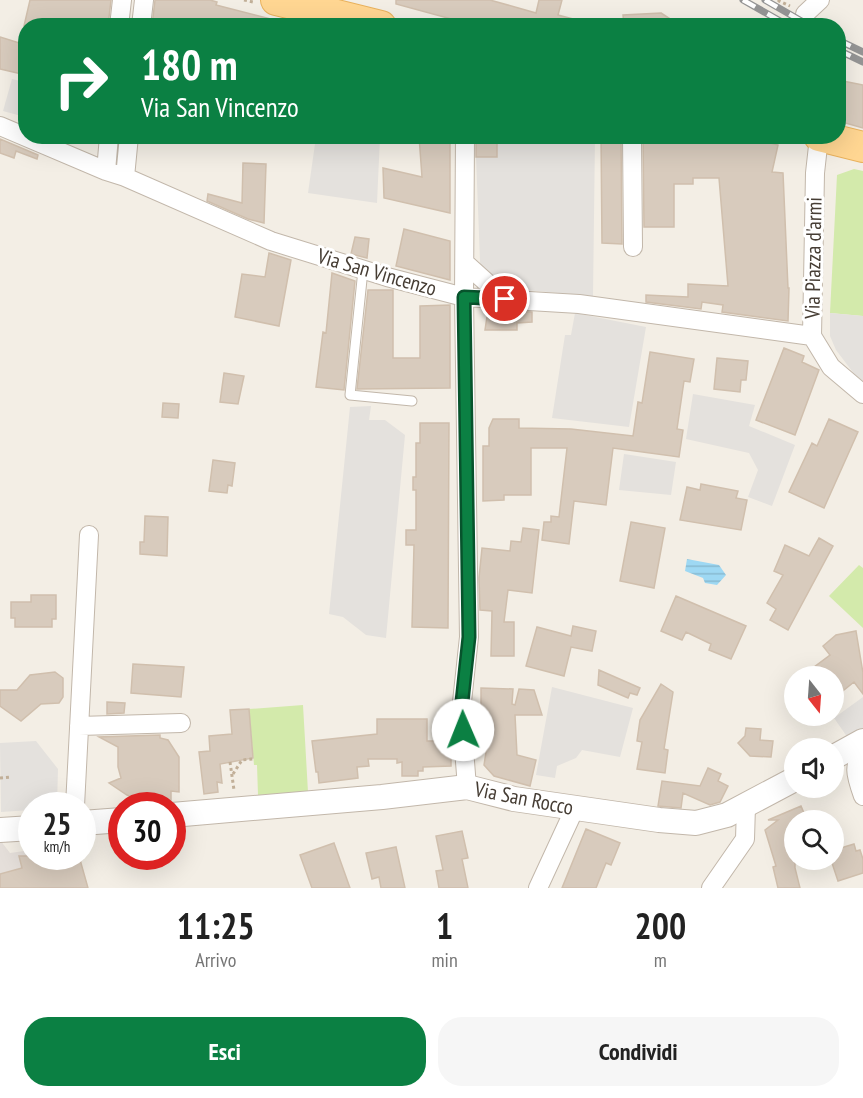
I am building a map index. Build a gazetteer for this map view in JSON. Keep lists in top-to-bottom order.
{
  "streets": {
    "street": ["Via Piazza d'armi", "Via San Vincenzo", "Via San Rocco"]
  },
  "crossings": [
    ["Via Piazza d'armi", "Via San Vincenzo"]
  ],
  "north": "bottom",
  "page": {
    "turn": ["180 m", "Via San Vincenzo"],
    "speed": "25 km/h",
    "limit": "30",
    "eta": [
      "11:25",
      "Arrivo",
      "1",
      "min",
      "200",
      "m"
    ],
    "buttons": ["Esci", "Condividi"]
  }
}
